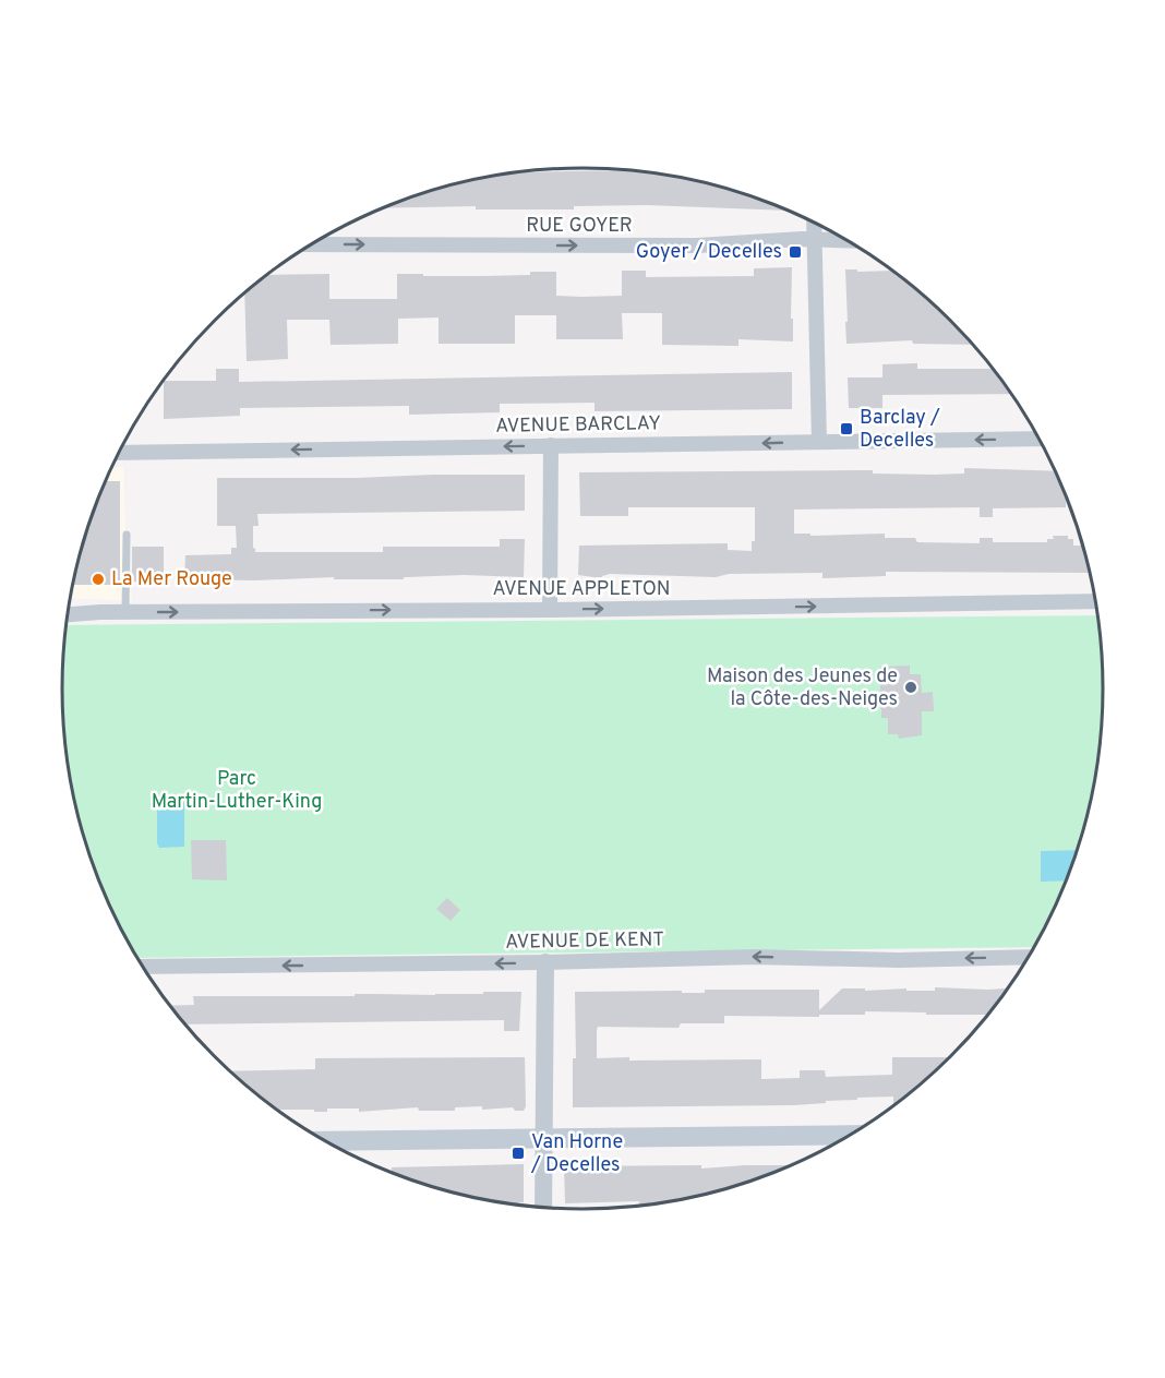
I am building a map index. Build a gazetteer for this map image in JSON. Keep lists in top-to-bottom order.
{
  "streets": {
    "street": [
      "RUE GOYER",
      "AVENUE BARCLAY",
      "AVENUE APPLETON",
      "AVENUE DE KENT"
    ]
  },
  "one_way": [
    "RUE GOYER",
    "AVENUE BARCLAY",
    "AVENUE APPLETON",
    "AVENUE DE KENT"
  ],
  "parks": ["Parc Martin-Luther-King"],
  "places": {
    "transit": ["Goyer / Decelles", "Barclay / Decelles", "Van Horne / Decelles"],
    "other": ["La Mer Rouge", "Maison des Jeunes de la Côte-des-Neiges"]
  }
}
